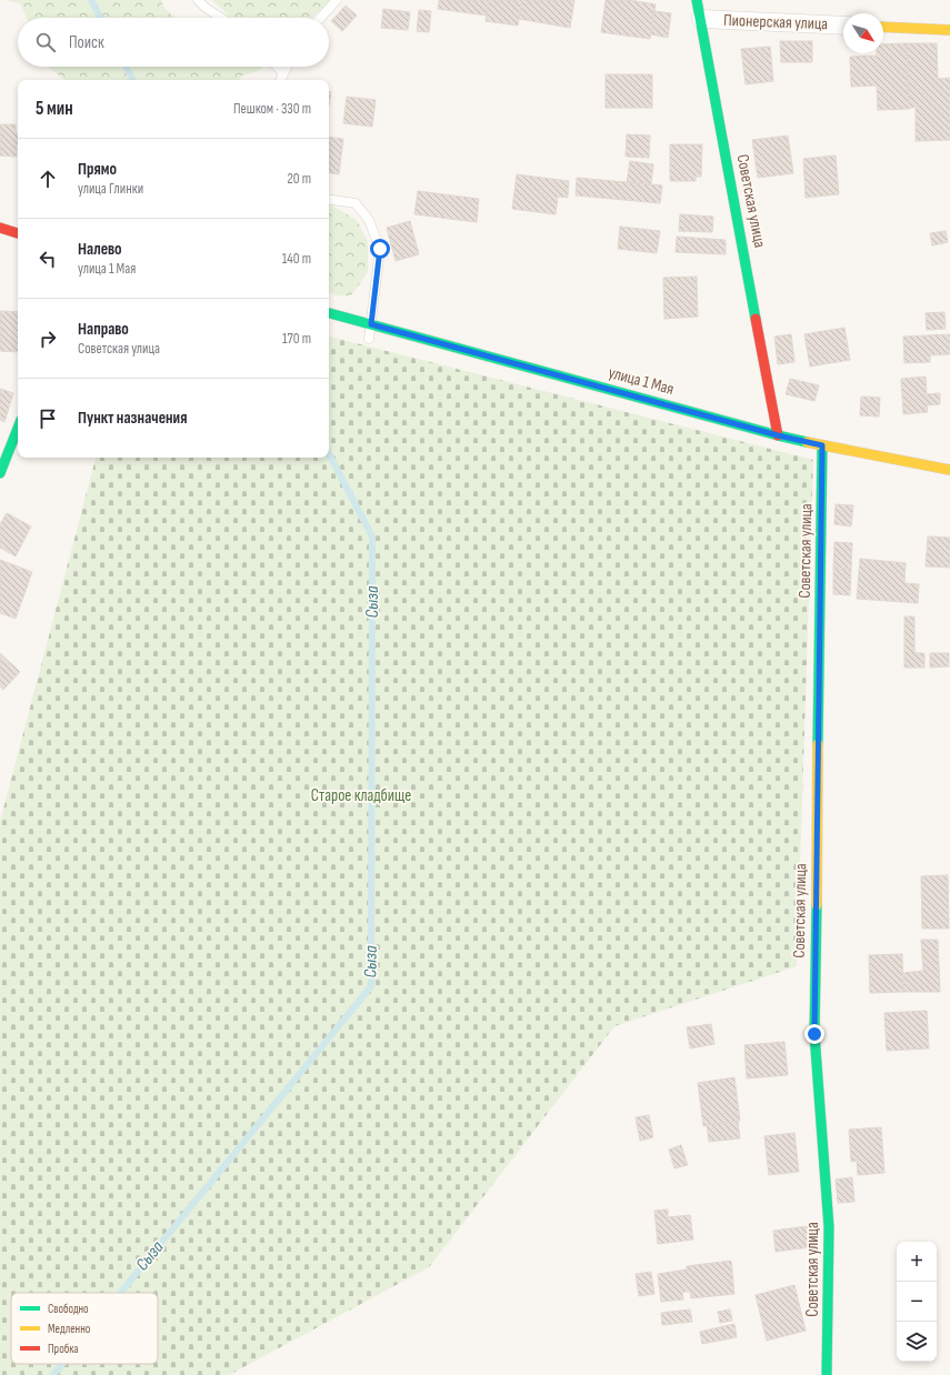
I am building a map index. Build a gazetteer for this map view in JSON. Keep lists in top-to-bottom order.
{
  "streets": {
    "street": ["Пионерская улица", "Советская улица", "улица 1 Мая"]
  },
  "crossings": [
    ["Пионерская улица", "Советская улица"],
    ["Советская улица", "улица 1 Мая"]
  ],
  "water": ["Сыза"],
  "parks": ["Старое кладбище"],
  "legend": ["Свободно", "Медленно", "Пробка"],
  "north": "bottom right",
  "page": {
    "search": "Поиск",
    "heading": ["5 мин", "Пешком · 330 m"],
    "list": [
      ["Прямо", "улица Глинки", "20 m"],
      ["Налево", "улица 1 Мая", "140 m"],
      ["Направо", "Советская улица", "170 m"],
      "Пункт назначения"
    ],
    "map_buttons": ["+", "−"]
  }
}
